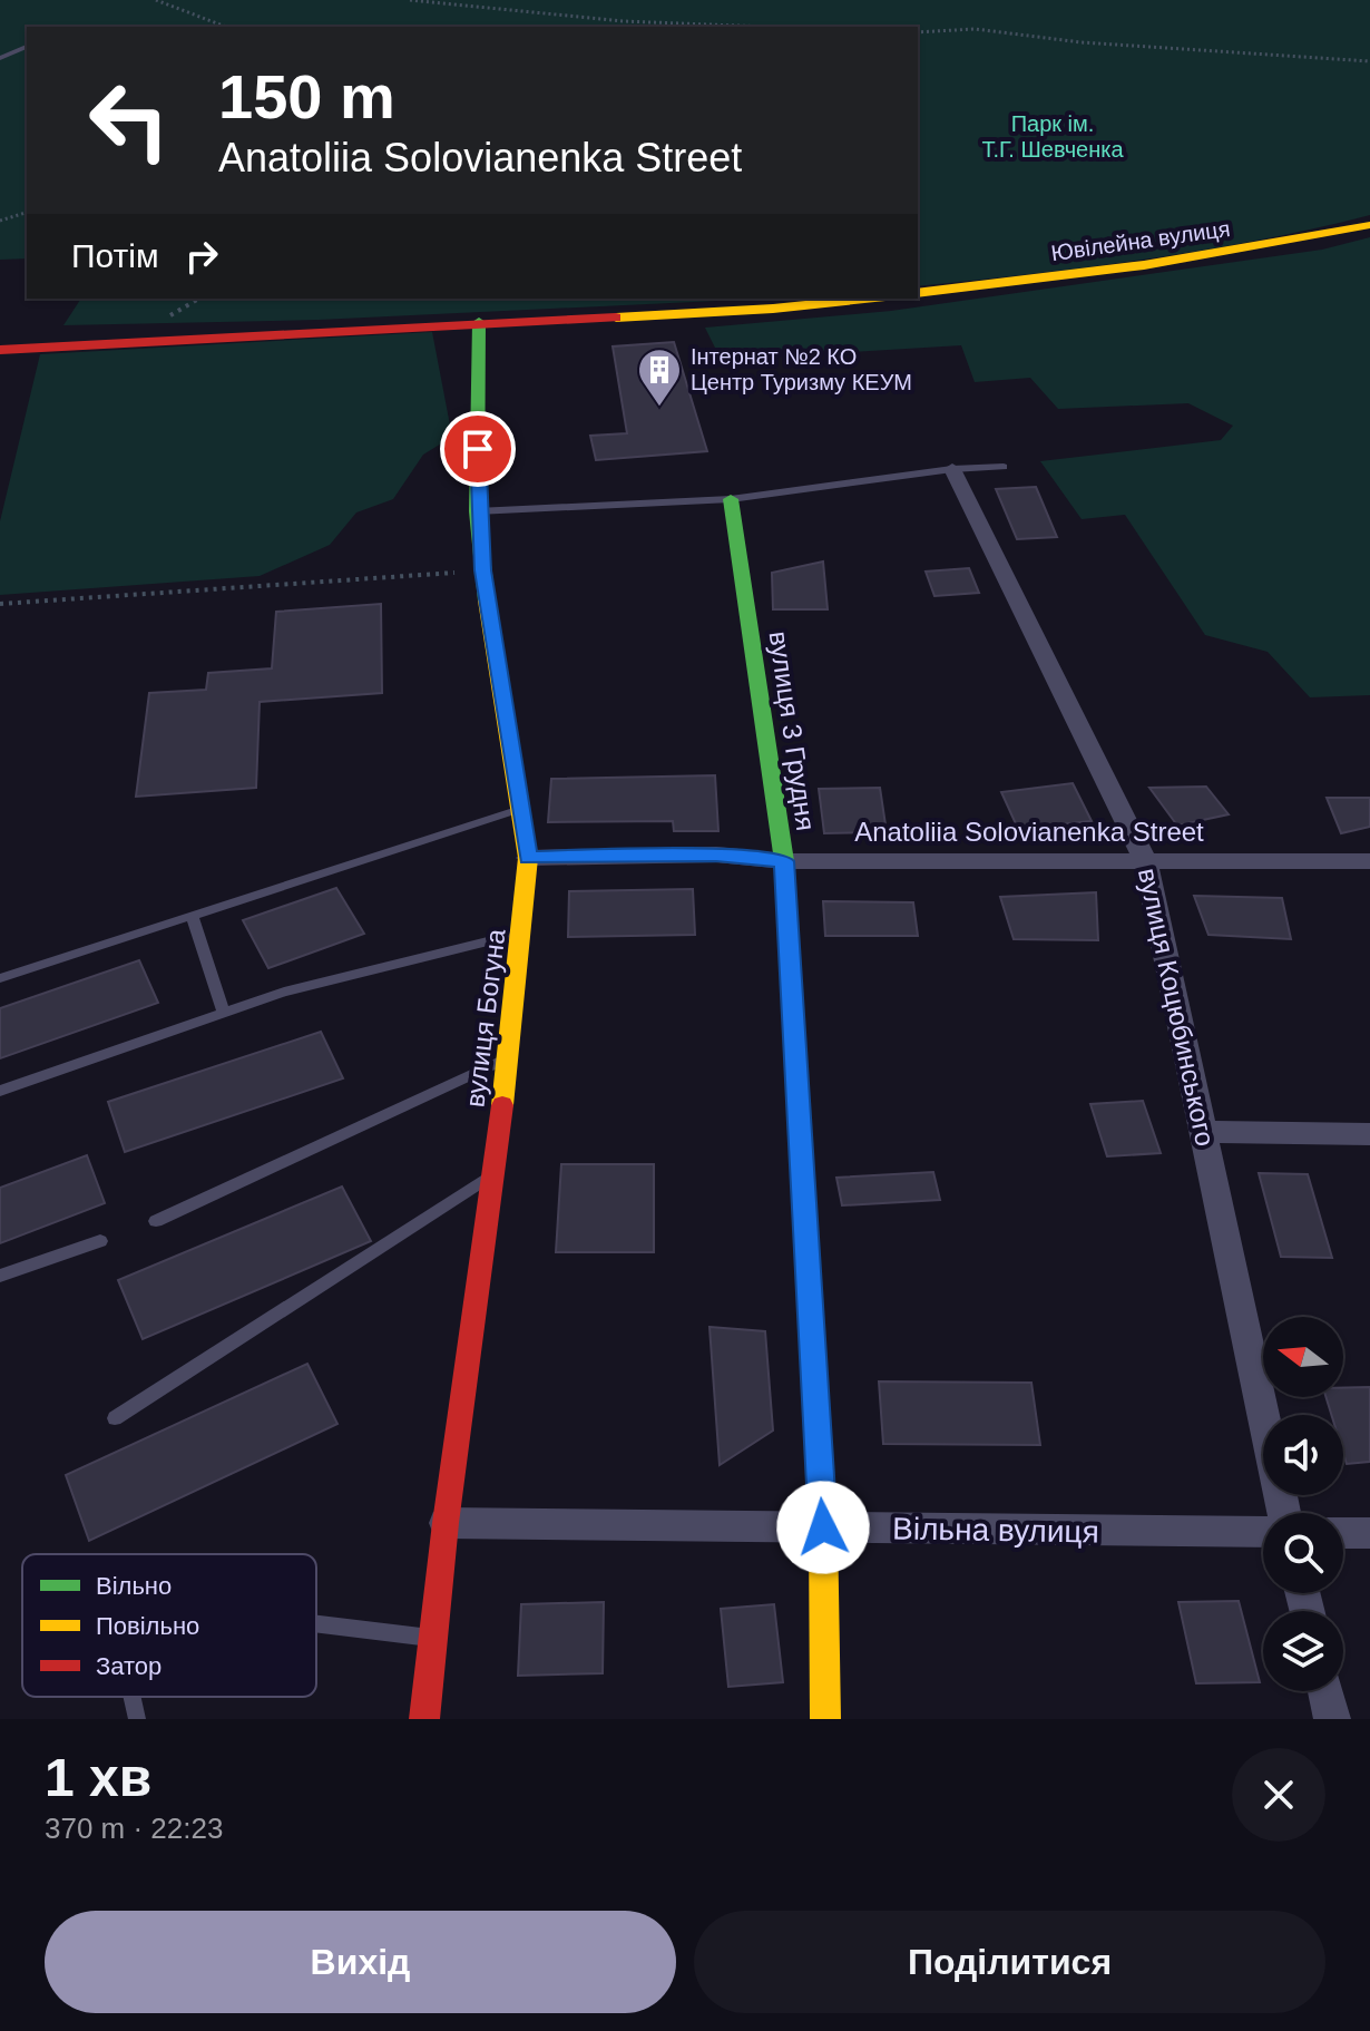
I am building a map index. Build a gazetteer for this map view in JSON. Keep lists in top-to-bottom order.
{
  "streets": {
    "street": [
      "Ювілейна вулиця",
      "вулиця 3 Грудня",
      "Anatoliia Solovianenka Street",
      "вулиця Коцюбинського",
      "вулиця Богуна",
      "Вільна вулиця"
    ]
  },
  "crossings": [
    ["вулиця 3 Грудня", "Anatoliia Solovianenka Street"],
    ["вулиця 3 Грудня", "Вільна вулиця"],
    ["Anatoliia Solovianenka Street", "вулиця Коцюбинського"],
    ["Anatoliia Solovianenka Street", "вулиця Богуна"],
    ["вулиця Богуна", "Вільна вулиця"]
  ],
  "parks": ["Парк ім. Т.Г. Шевченка"],
  "places": {
    "building": ["Інтернат №2 КО Центр Туризму КЕУМ"]
  },
  "legend": ["Вільно", "Повільно", "Затор"],
  "north": "left",
  "page": {
    "turn": ["150 m", "Anatoliia Solovianenka Street"],
    "then": "Потім",
    "heading": ["1 хв", "370 m · 22:23"],
    "buttons": ["Вихід", "Поділитися"]
  }
}
